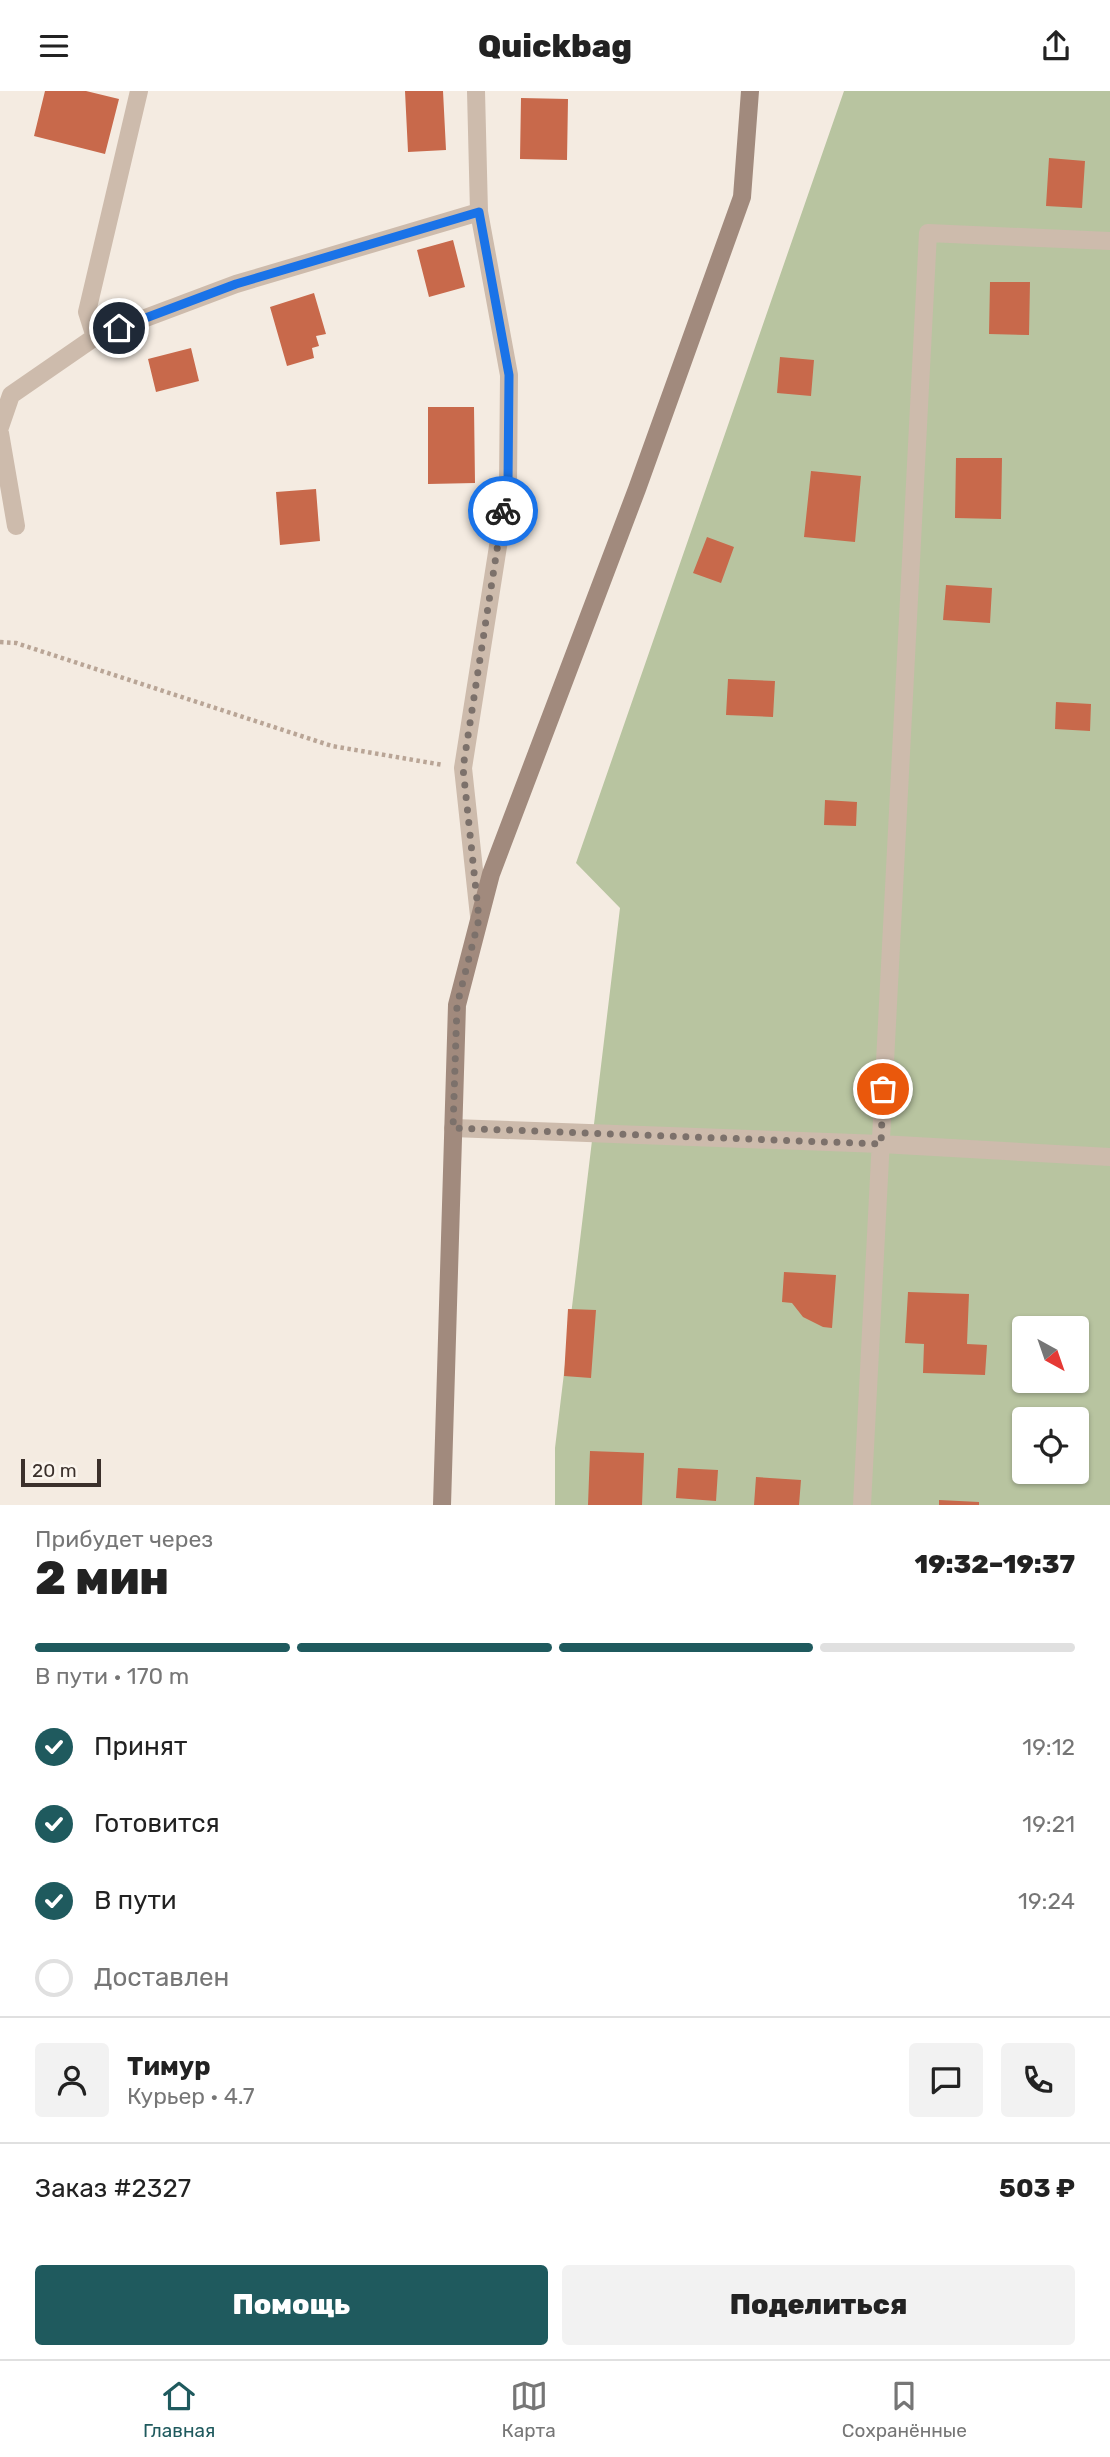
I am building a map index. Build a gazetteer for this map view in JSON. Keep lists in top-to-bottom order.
{
  "scale_bar": "20 m",
  "north": "bottom right",
  "page": {
    "header": "Quickbag",
    "scale": "20 m",
    "heading": ["2 мин", "Прибудет через", "19:32–19:37"],
    "panel": [
      "Тимур",
      "Курьер · 4.7",
      "Заказ #2327",
      "503 ₽"
    ],
    "bar": "В пути · 170 m",
    "list": [
      ["Принят", "19:12"],
      ["Готовится", "19:21"],
      ["В пути", "19:24"],
      "Доставлен"
    ],
    "buttons": ["Помощь", "Поделиться"],
    "tabs": ["Главная", "Карта", "Сохранённые"]
  }
}
